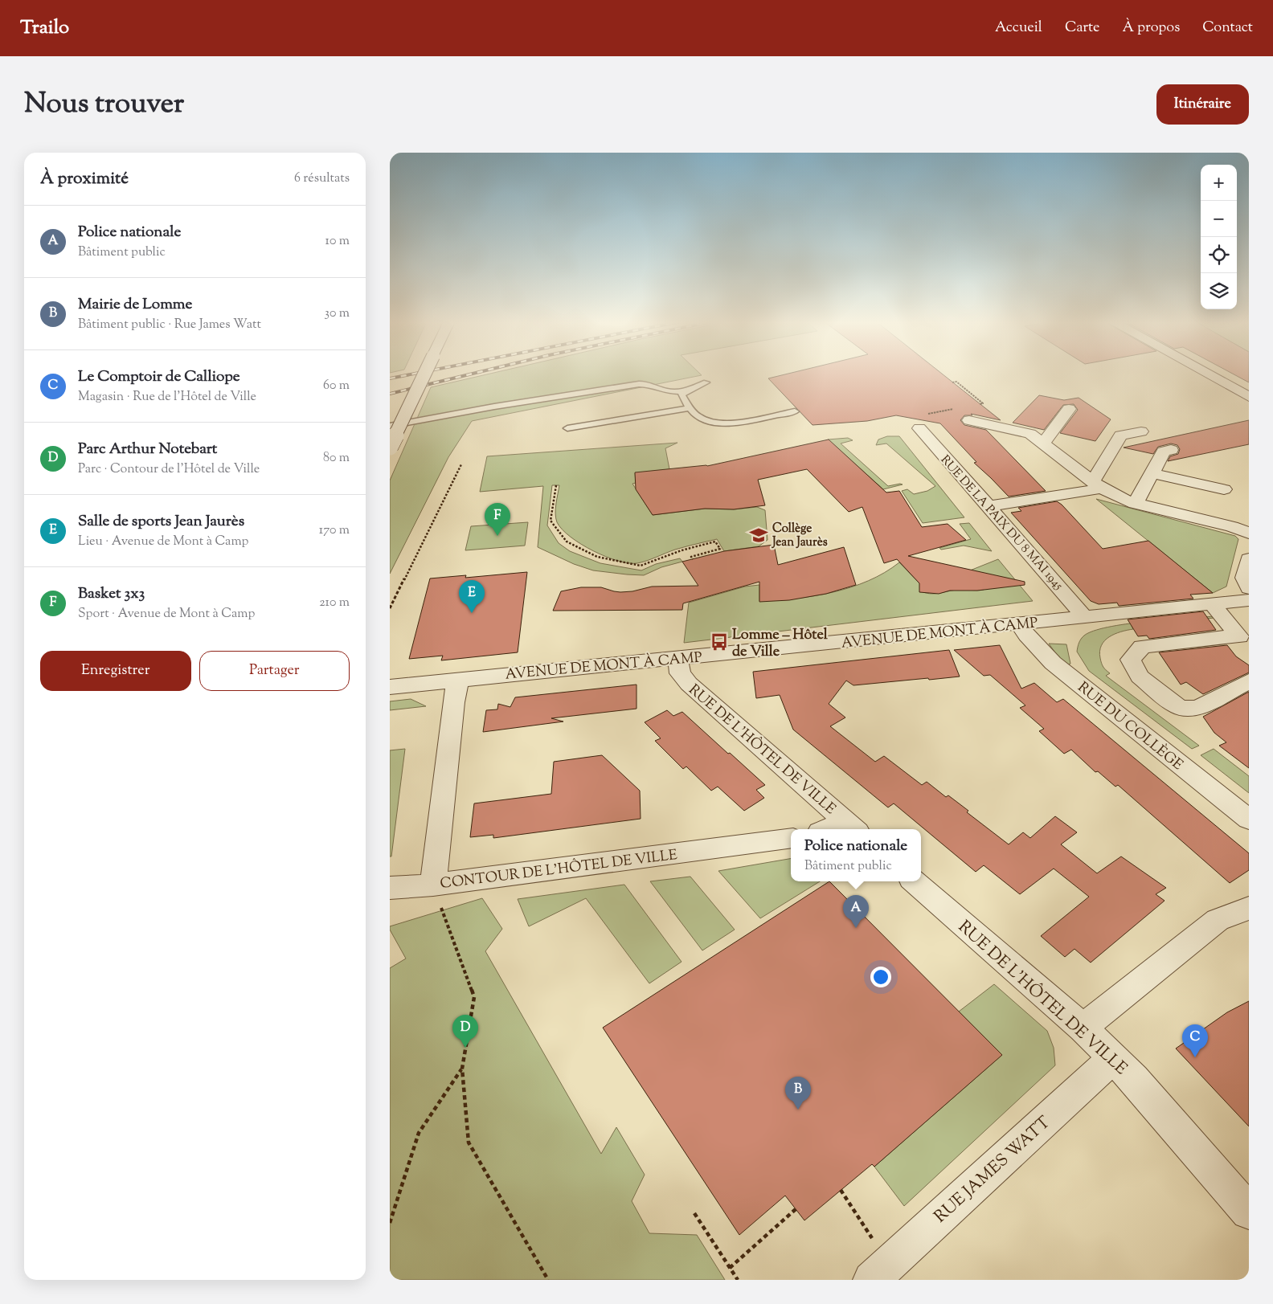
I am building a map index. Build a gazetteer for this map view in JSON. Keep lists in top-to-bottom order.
{
  "streets": {
    "street": [
      "RUE DE LA PAIX DU 8 MAI 1945",
      "AVENUE DE MONT À CAMP",
      "RUE DU COLLÈGE",
      "RUE DE L'HÔTEL DE VILLE",
      "CONTOUR DE L'HÔTEL DE VILLE",
      "RUE JAMES WATT"
    ]
  },
  "crossings": [
    ["RUE DE LA PAIX DU 8 MAI 1945", "AVENUE DE MONT À CAMP"],
    ["AVENUE DE MONT À CAMP", "RUE DU COLLÈGE"],
    ["AVENUE DE MONT À CAMP", "RUE DE L'HÔTEL DE VILLE"],
    ["AVENUE DE MONT À CAMP", "CONTOUR DE L'HÔTEL DE VILLE"],
    ["RUE DE L'HÔTEL DE VILLE", "RUE JAMES WATT"]
  ],
  "places": {
    "school or university": ["Collège Jean Jaurès"],
    "bus stop": ["Lomme – Hôtel de Ville"]
  },
  "page": {
    "header": "Trailo",
    "nav": [
      "Accueil",
      "Carte",
      "À propos",
      "Contact"
    ],
    "title": "Nous trouver",
    "buttons": [
      "Itinéraire",
      ["Enregistrer", "Partager"]
    ],
    "heading": ["À proximité", "6 résultats"],
    "map_buttons": ["+", "−"],
    "list": [
      {
        "mark": "A",
        "name": "Police nationale",
        "note": "Bâtiment public",
        "value": "10 m"
      },
      {
        "mark": "B",
        "name": "Mairie de Lomme",
        "note": "Bâtiment public · Rue James Watt",
        "value": "30 m"
      },
      {
        "mark": "C",
        "name": "Le Comptoir de Calliope",
        "note": "Magasin · Rue de l'Hôtel de Ville",
        "value": "60 m"
      },
      {
        "mark": "D",
        "name": "Parc Arthur Notebart",
        "note": "Parc · Contour de l'Hôtel de Ville",
        "value": "80 m"
      },
      {
        "mark": "E",
        "name": "Salle de sports Jean Jaurès",
        "note": "Lieu · Avenue de Mont à Camp",
        "value": "170 m"
      },
      {
        "mark": "F",
        "name": "Basket 3x3",
        "note": "Sport · Avenue de Mont à Camp",
        "value": "210 m"
      }
    ],
    "pins": [
      "F",
      "E",
      "A",
      "D",
      "C",
      "B"
    ],
    "popup": ["Police nationale", "Bâtiment public"]
  }
}
